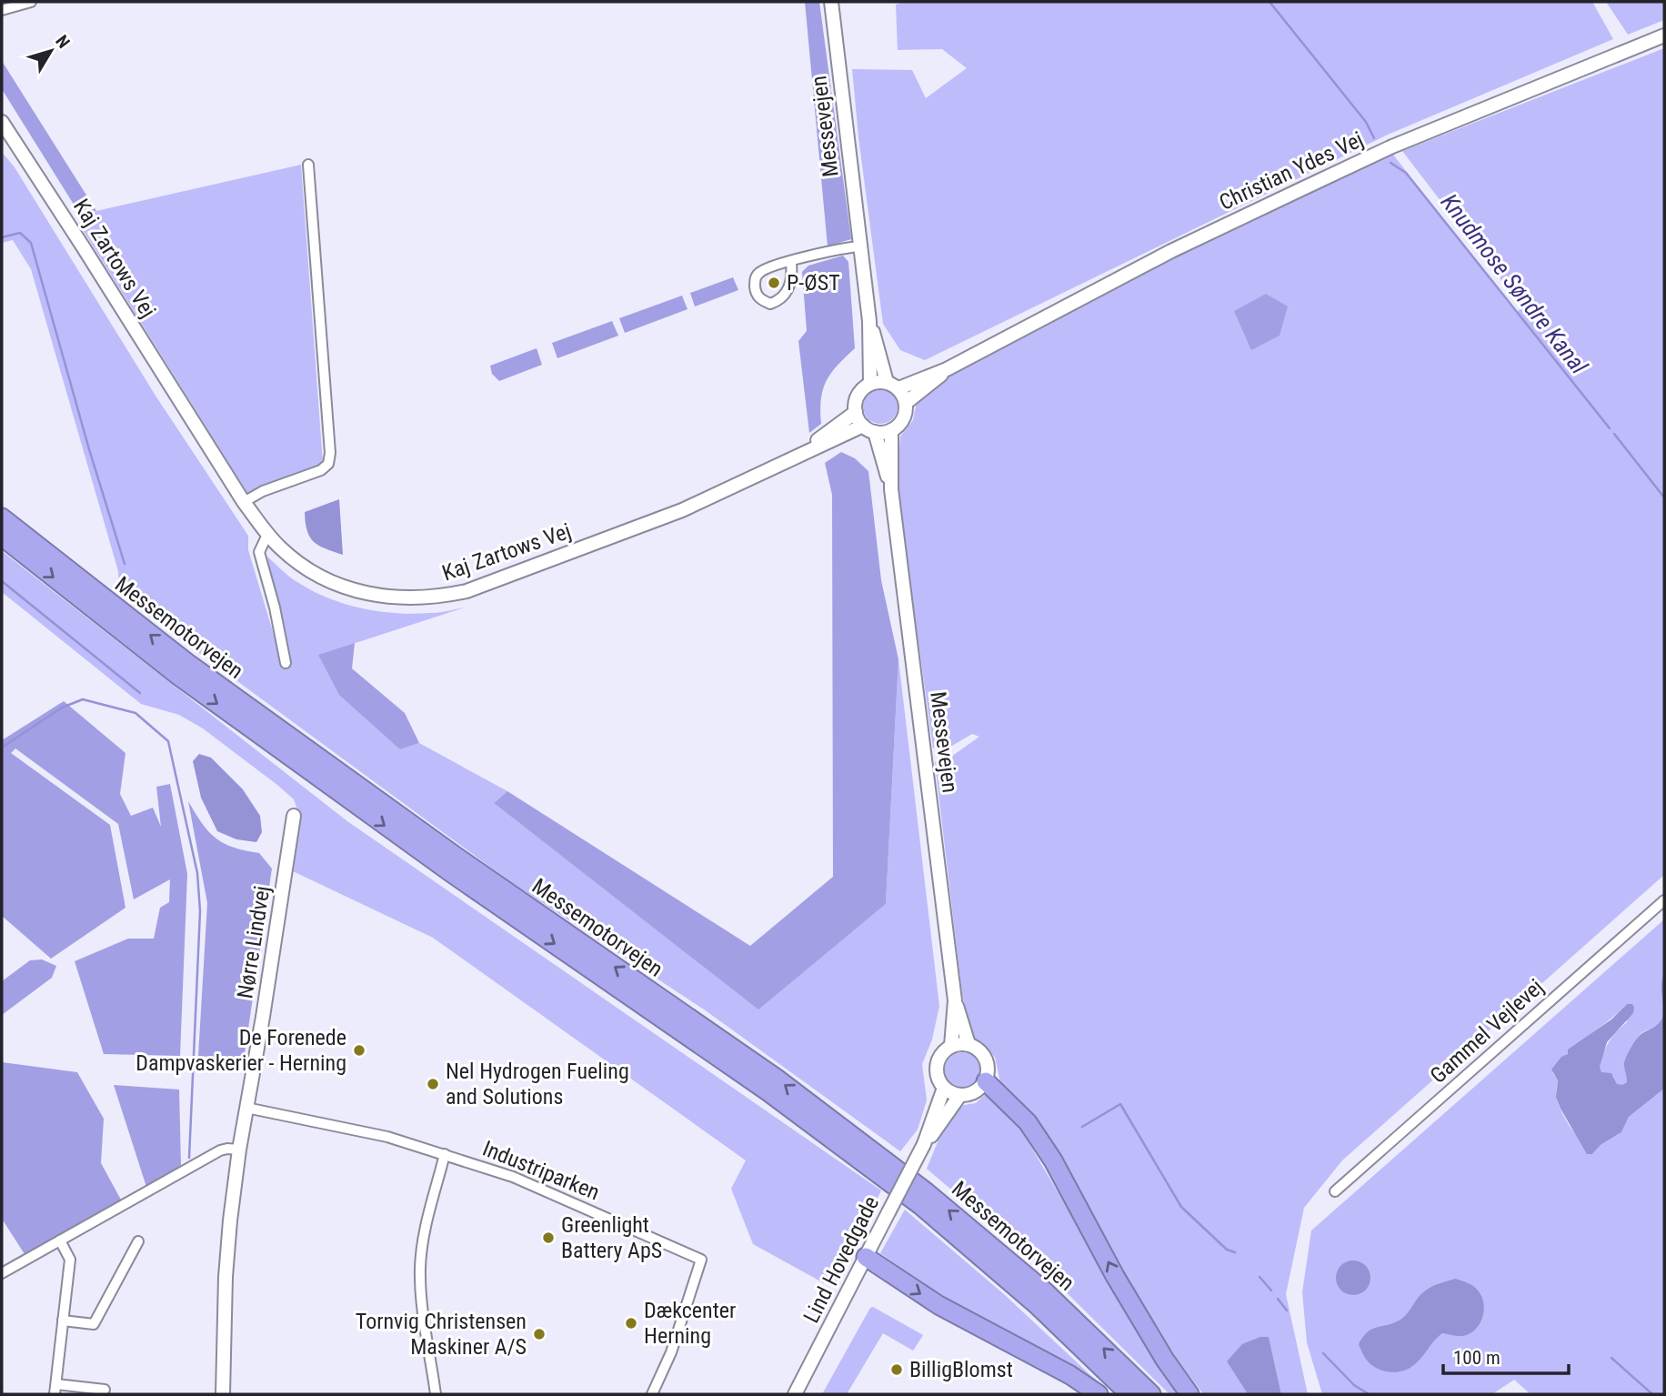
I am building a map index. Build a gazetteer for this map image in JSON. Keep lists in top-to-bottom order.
{
  "streets": {
    "highway": ["Messemotorvejen"],
    "street": [
      "Messevejen",
      "Christian Ydes Vej",
      "Kaj Zartows Vej",
      "Nørre Lindvej",
      "Gammel Vejlevej",
      "Industriparken",
      "Lind Hovedgade"
    ]
  },
  "crossings": [
    ["Messevejen", "Christian Ydes Vej"],
    ["Messevejen", "Kaj Zartows Vej"],
    ["Messevejen", "Lind Hovedgade"],
    ["Christian Ydes Vej", "Kaj Zartows Vej"],
    ["Nørre Lindvej", "Industriparken"]
  ],
  "water": ["Knudmose Søndre Kanal"],
  "places": [
    "P-ØST",
    "De Forenede Dampvaskerier - Herning",
    "Nel Hydrogen Fueling and Solutions",
    "Greenlight Battery ApS",
    "Dækcenter Herning",
    "Tornvig Christensen Maskiner A/S",
    "BilligBlomst"
  ],
  "scale_bar": "100 m",
  "north": "top right"
}
